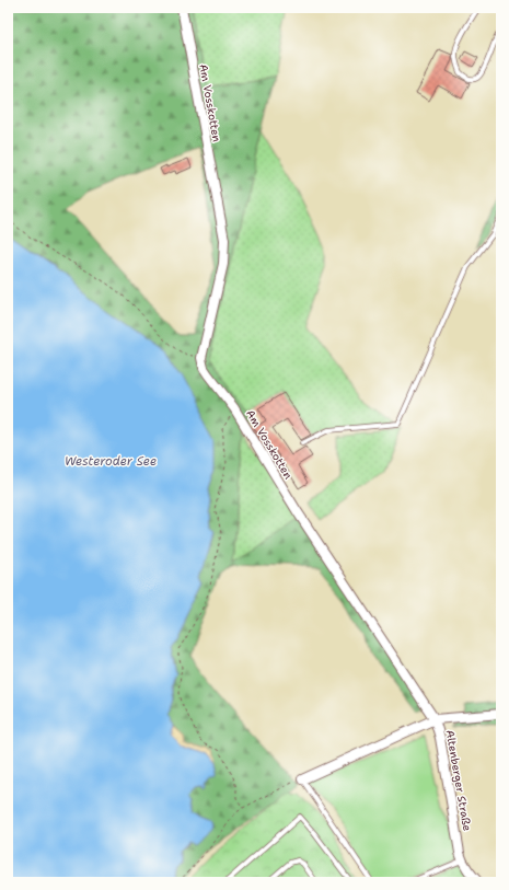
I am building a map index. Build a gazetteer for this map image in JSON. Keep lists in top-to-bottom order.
{
  "streets": {
    "street": ["Am Vosskotten", "Altenberger Straße"]
  },
  "crossings": [
    ["Am Vosskotten", "Altenberger Straße"]
  ],
  "water": ["Westeroder See"]
}
